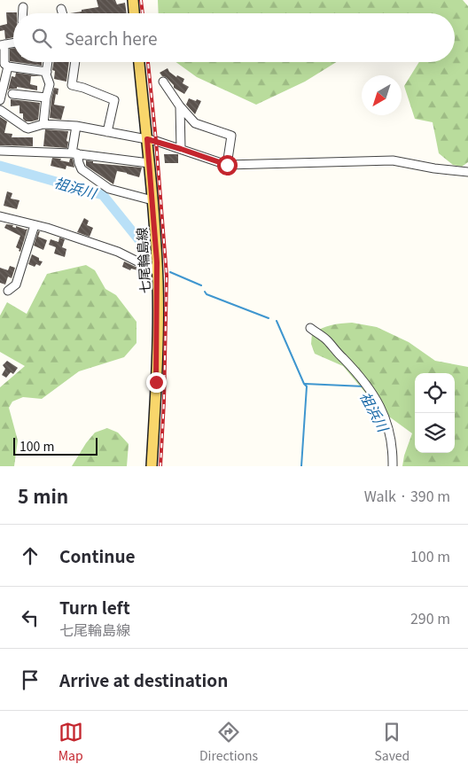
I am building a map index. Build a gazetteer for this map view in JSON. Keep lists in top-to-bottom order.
{
  "streets": {
    "main road": ["七尾輪島線"]
  },
  "water": ["祖浜川"],
  "scale_bar": "100 m",
  "north": "bottom left",
  "page": {
    "search": "Search here",
    "scale": "100 m",
    "heading": ["5 min", "Walk · 390 m"],
    "list": [
      ["Continue", "100 m"],
      ["Turn left", "七尾輪島線", "290 m"],
      "Arrive at destination"
    ],
    "nav": ["Map", "Directions", "Saved"]
  }
}
